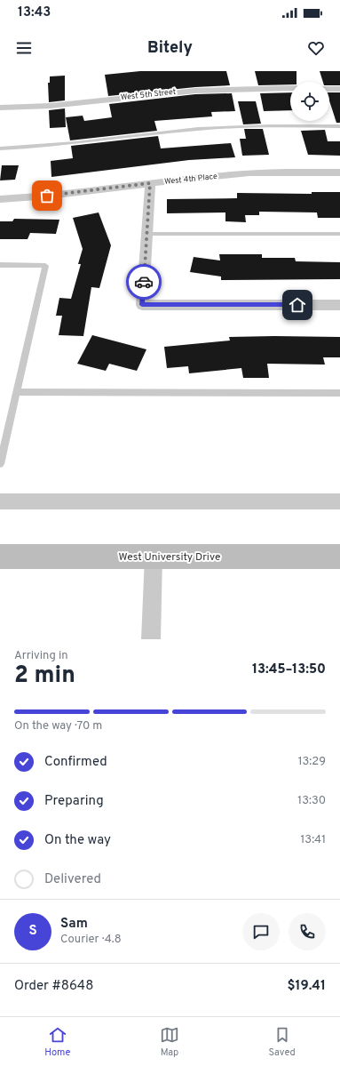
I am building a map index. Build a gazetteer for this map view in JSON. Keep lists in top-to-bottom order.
{
  "streets": {
    "main road": ["West University Drive"],
    "street": ["West 5th Street", "West 4th Place"]
  },
  "page": {
    "status": "13:43",
    "header": "Bitely",
    "heading": ["2 min", "Arriving in", "13:45–13:50"],
    "panel": [
      "Sam",
      "Courier · 4.8",
      "Order #8648",
      "$19.41"
    ],
    "bar": "On the way · 70 m",
    "list": [
      ["Confirmed", "13:29"],
      ["Preparing", "13:30"],
      ["On the way", "13:41"],
      "Delivered"
    ],
    "round": "S",
    "tabs": ["Home", "Map", "Saved"]
  }
}
